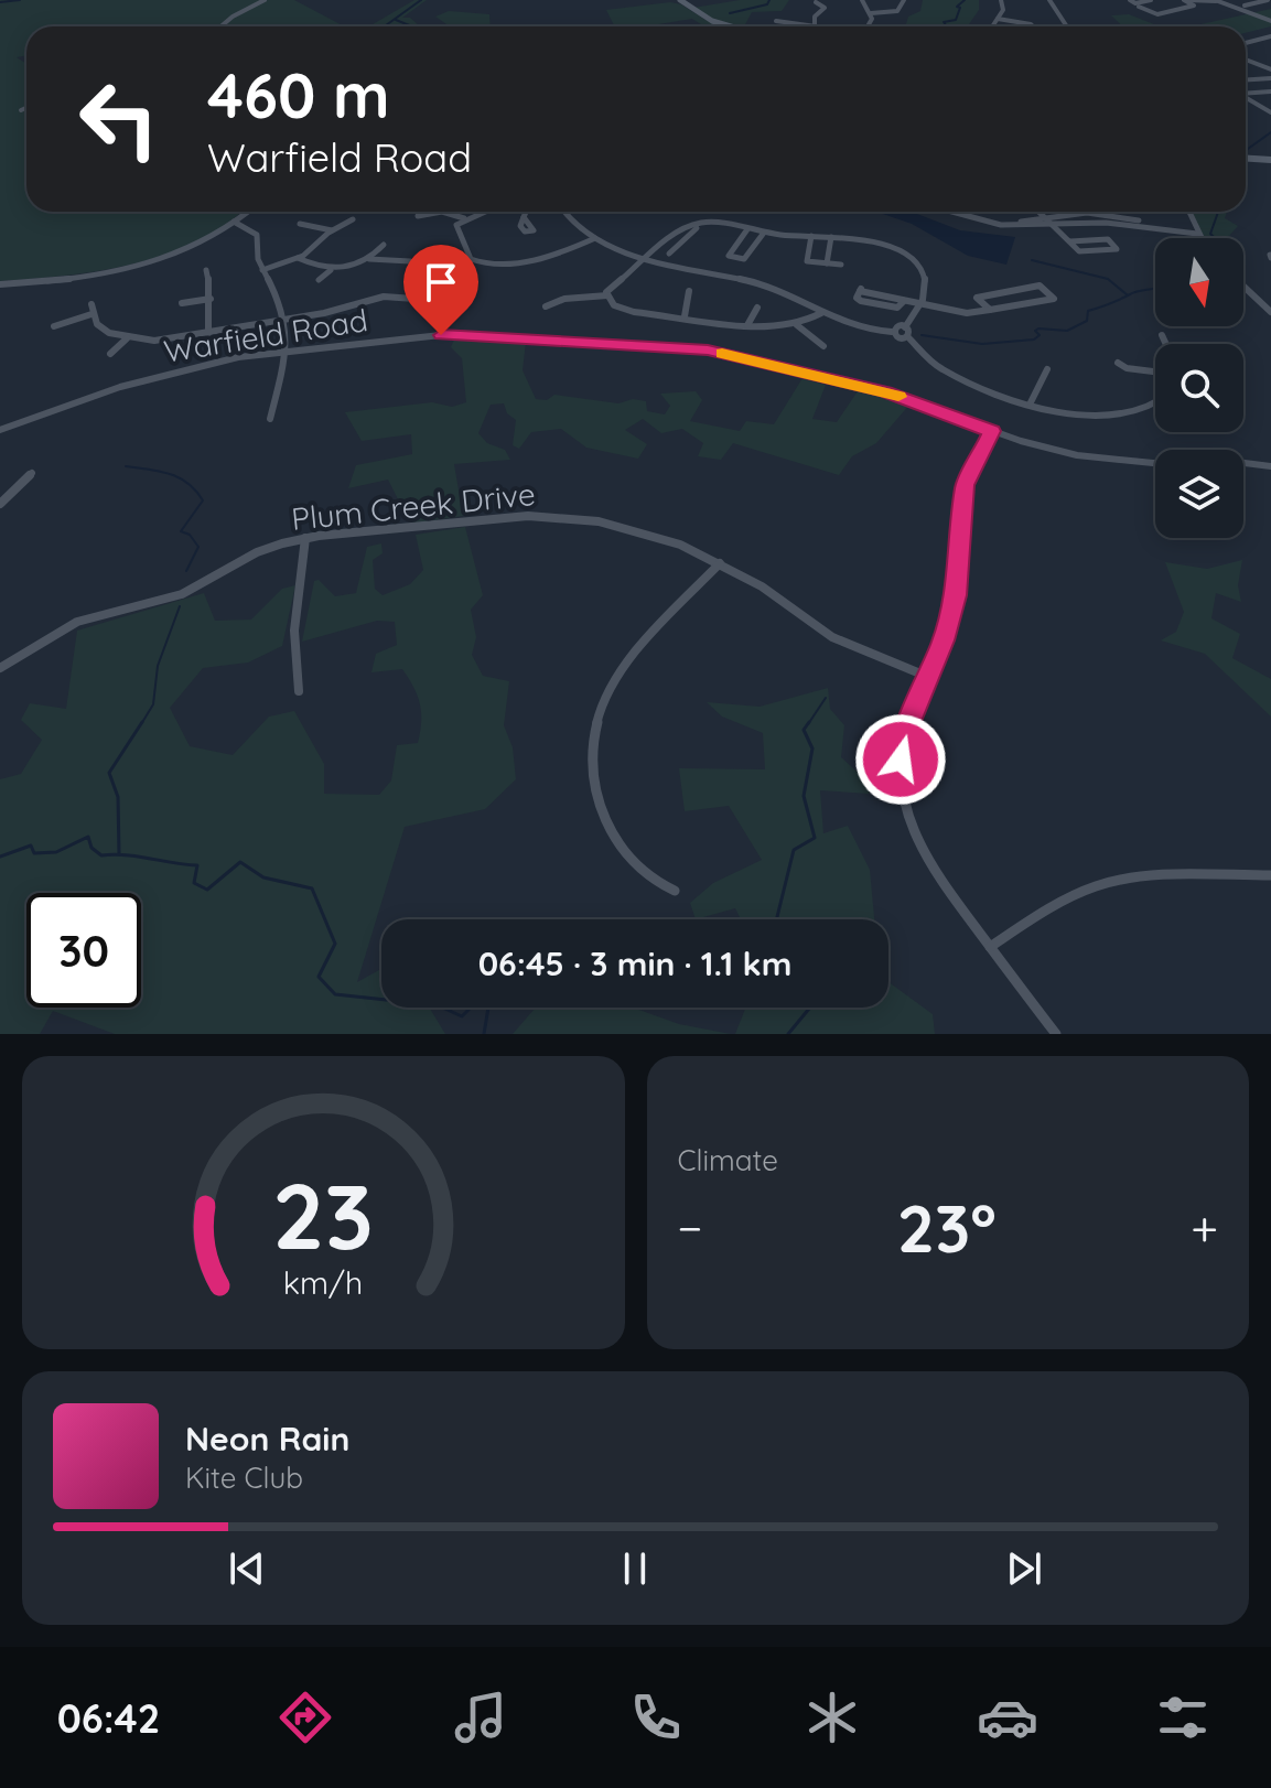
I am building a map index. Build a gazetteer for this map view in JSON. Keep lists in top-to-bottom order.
{
  "streets": {
    "street": ["Warfield Road", "Plum Creek Drive"]
  },
  "north": "bottom",
  "page": {
    "turn": ["460 m", "Warfield Road"],
    "limit": "30",
    "trip": "06:45 · 3 min · 1.1 km",
    "tile": "Climate",
    "heat": ["−", "23°", "+"],
    "song": ["Neon Rain", "Kite Club"],
    "tabs": "06:42",
    "gauge": ["23", "km/h"]
  }
}
